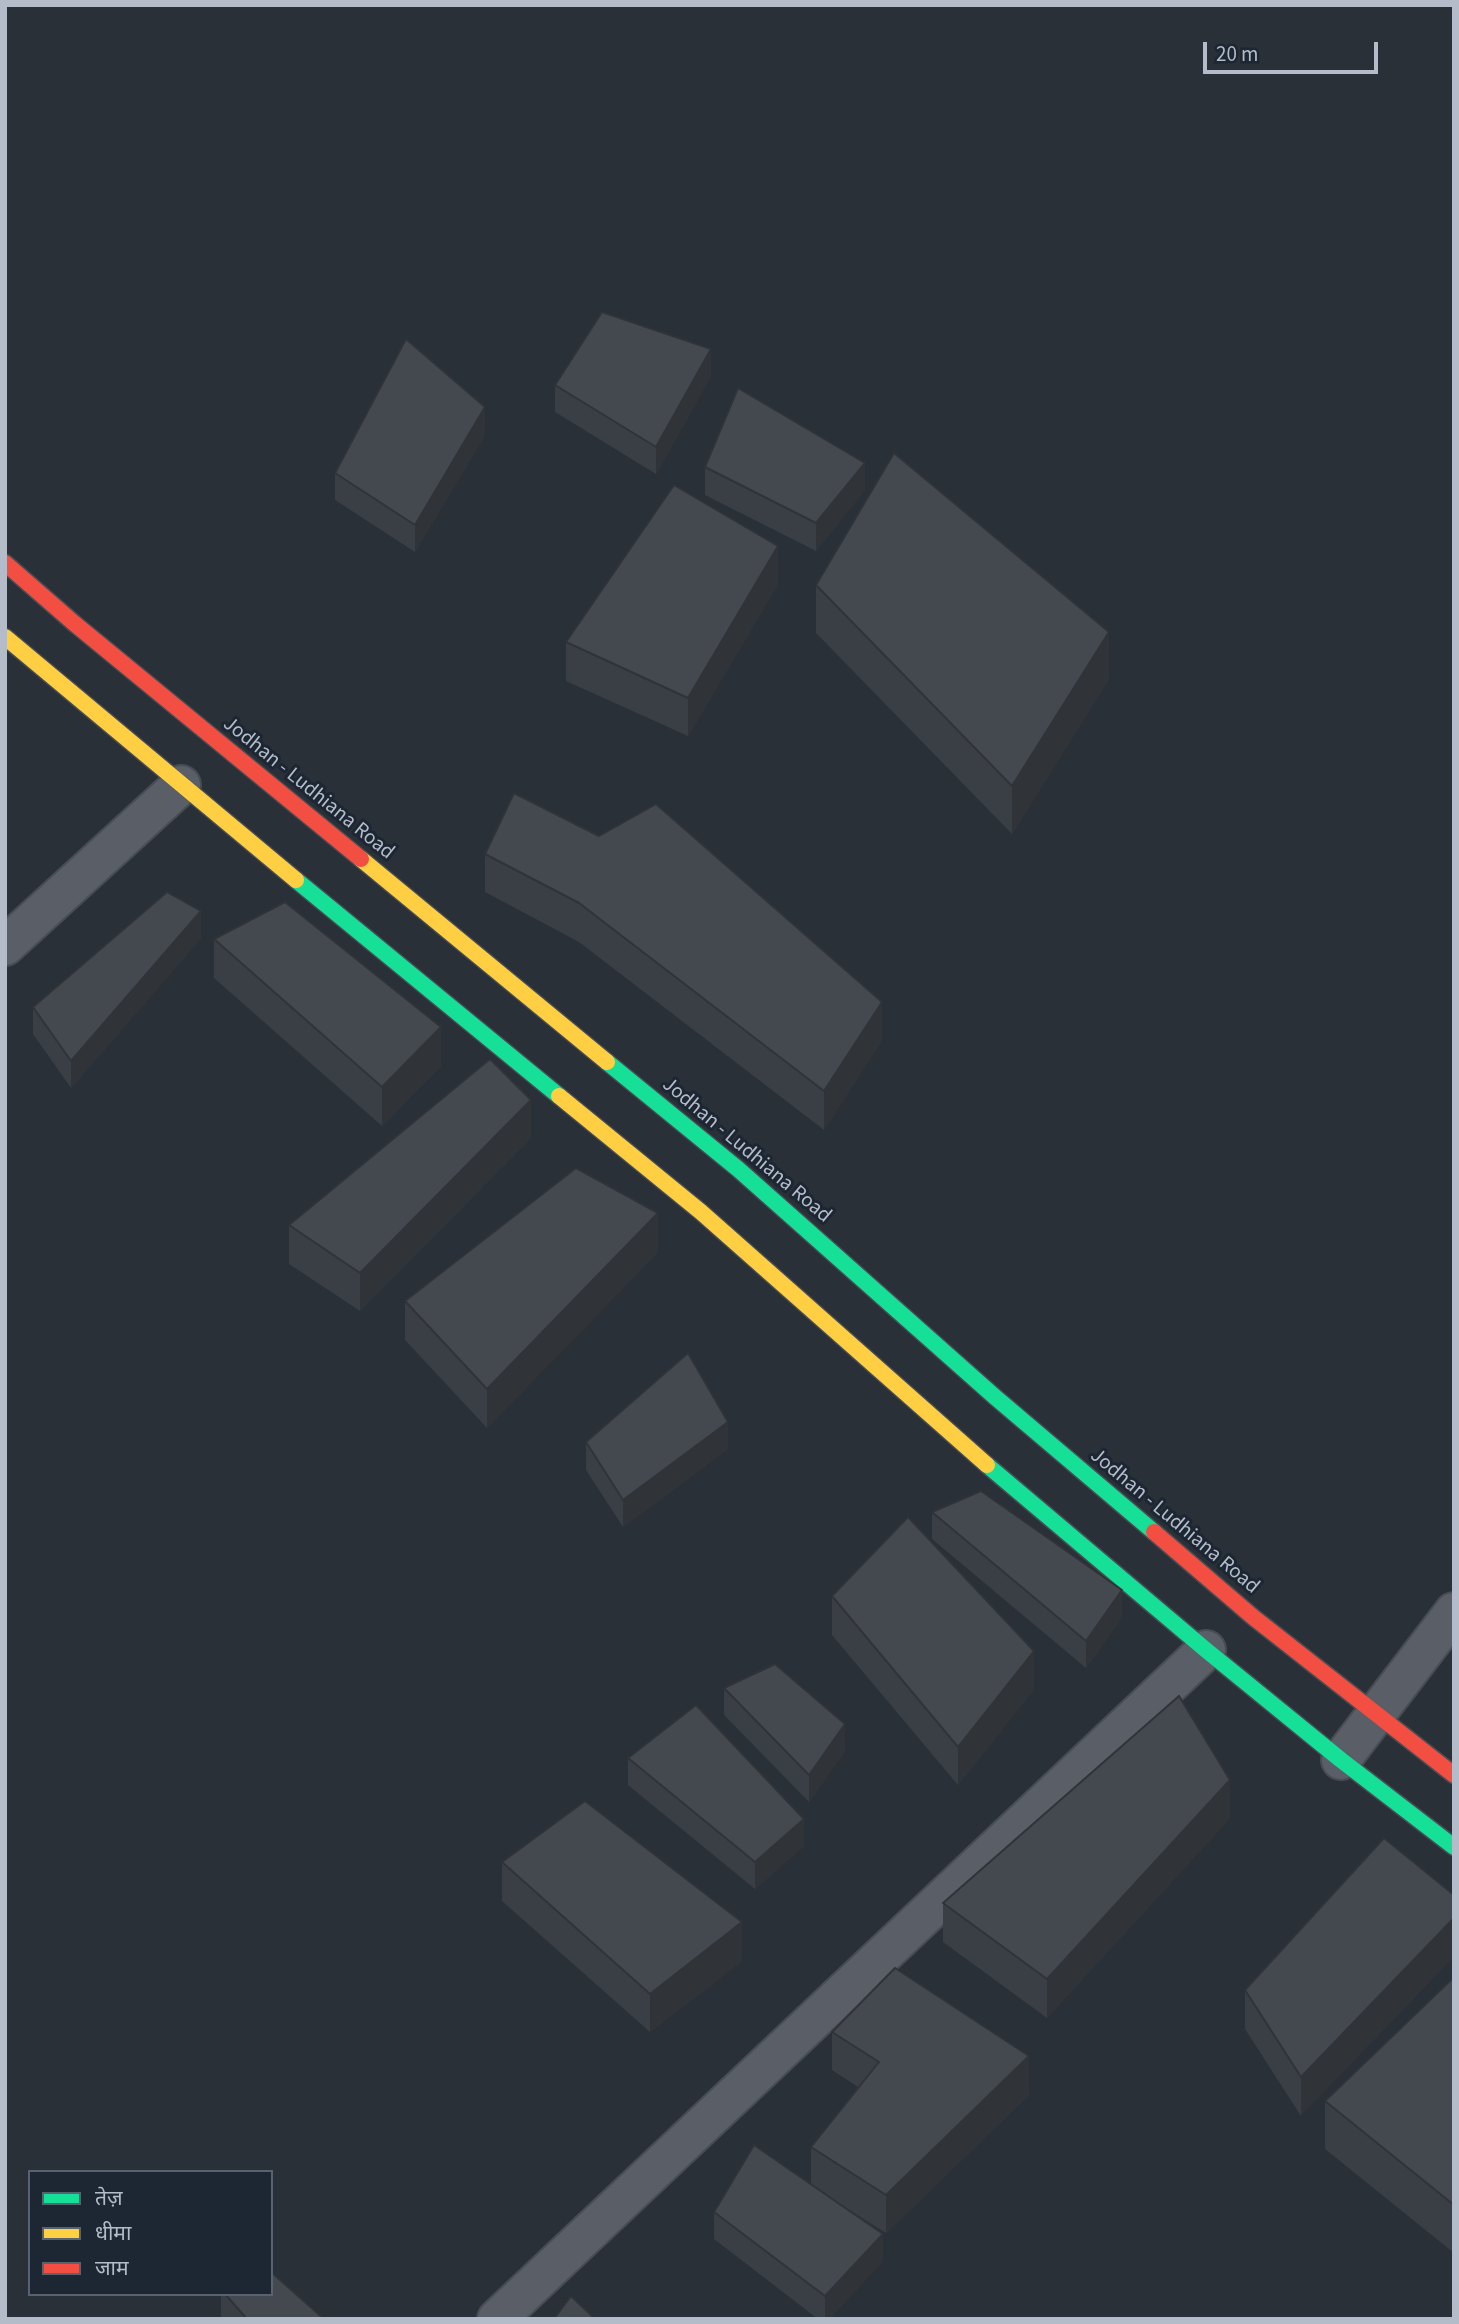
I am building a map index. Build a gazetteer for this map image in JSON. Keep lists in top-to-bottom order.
{
  "streets": {
    "street": ["Jodhan - Ludhiana Road"]
  },
  "legend": ["तेज़", "धीमा", "जाम"],
  "scale_bar": "20 m"
}
